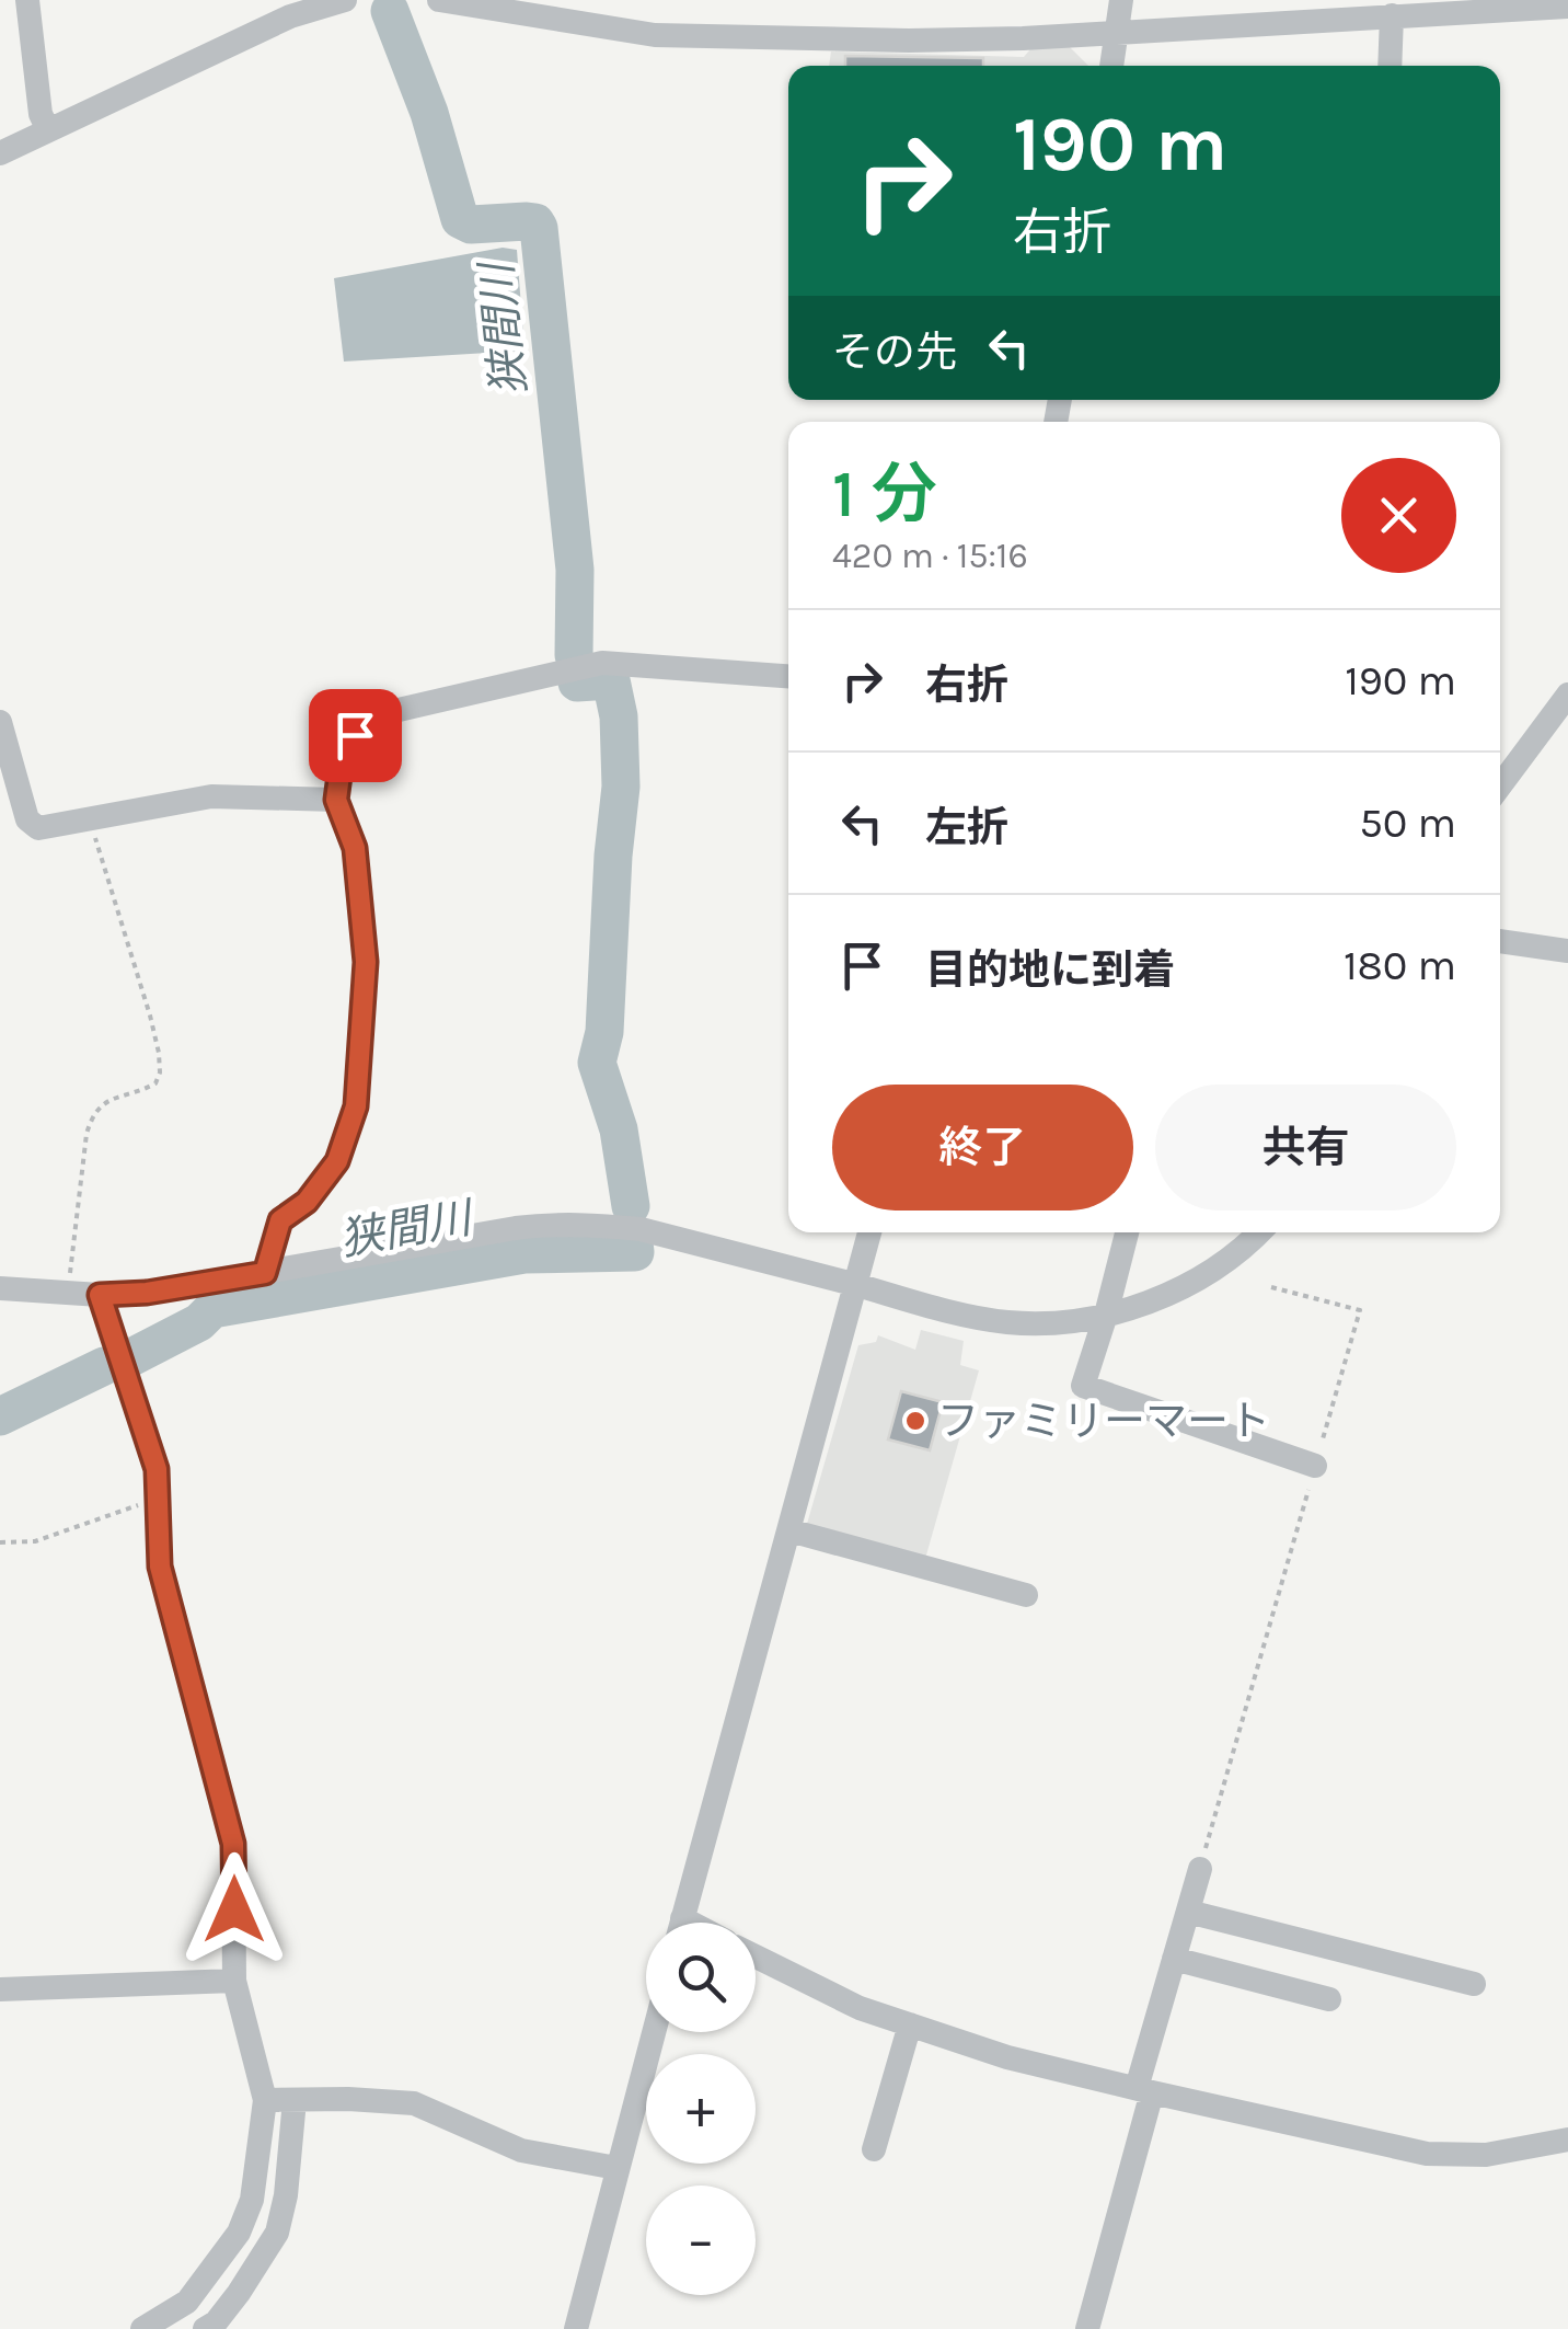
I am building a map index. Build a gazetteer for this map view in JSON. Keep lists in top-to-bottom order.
{
  "water": ["狭間川"],
  "places": ["ファミリーマート"],
  "page": {
    "turn": ["190 m", "右折"],
    "then": "その先",
    "heading": ["1 分", "420 m · 15:16"],
    "list": [
      {
        "name": "右折",
        "value": "190 m"
      },
      {
        "name": "左折",
        "value": "50 m"
      },
      {
        "name": "目的地に到着",
        "value": "180 m"
      }
    ],
    "buttons": ["終了", "共有"],
    "map_buttons": ["+", "−"]
  }
}
